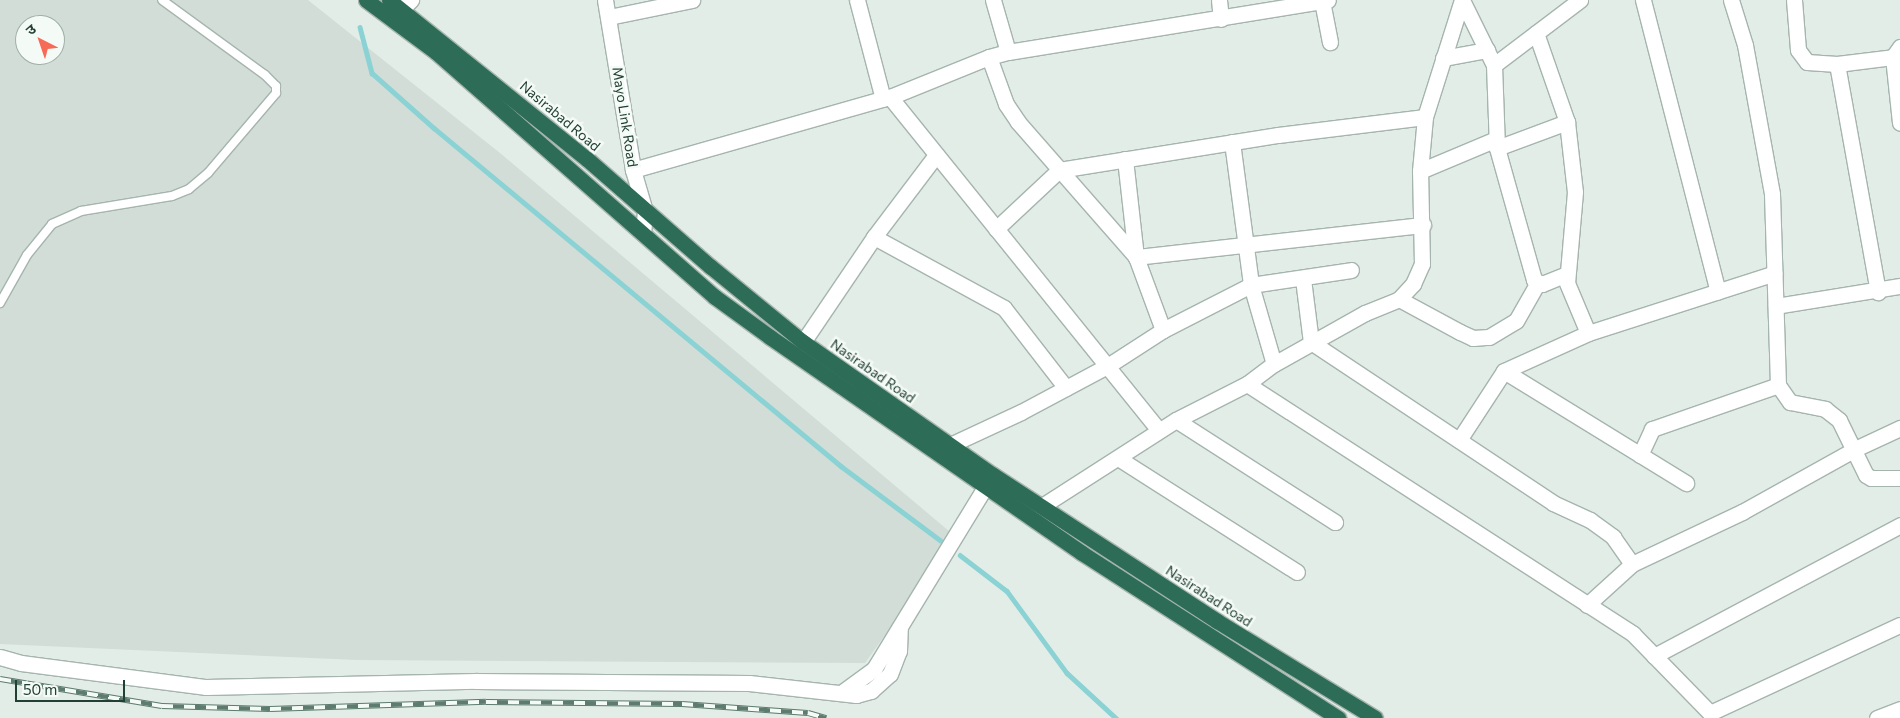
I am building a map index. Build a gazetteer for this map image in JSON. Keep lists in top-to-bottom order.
{
  "streets": {
    "highway": ["Nasirabad Road"],
    "street": ["Mayo Link Road"]
  },
  "crossings": [
    ["Nasirabad Road", "Mayo Link Road"]
  ],
  "scale_bar": "50 m",
  "north": "top left"
}
